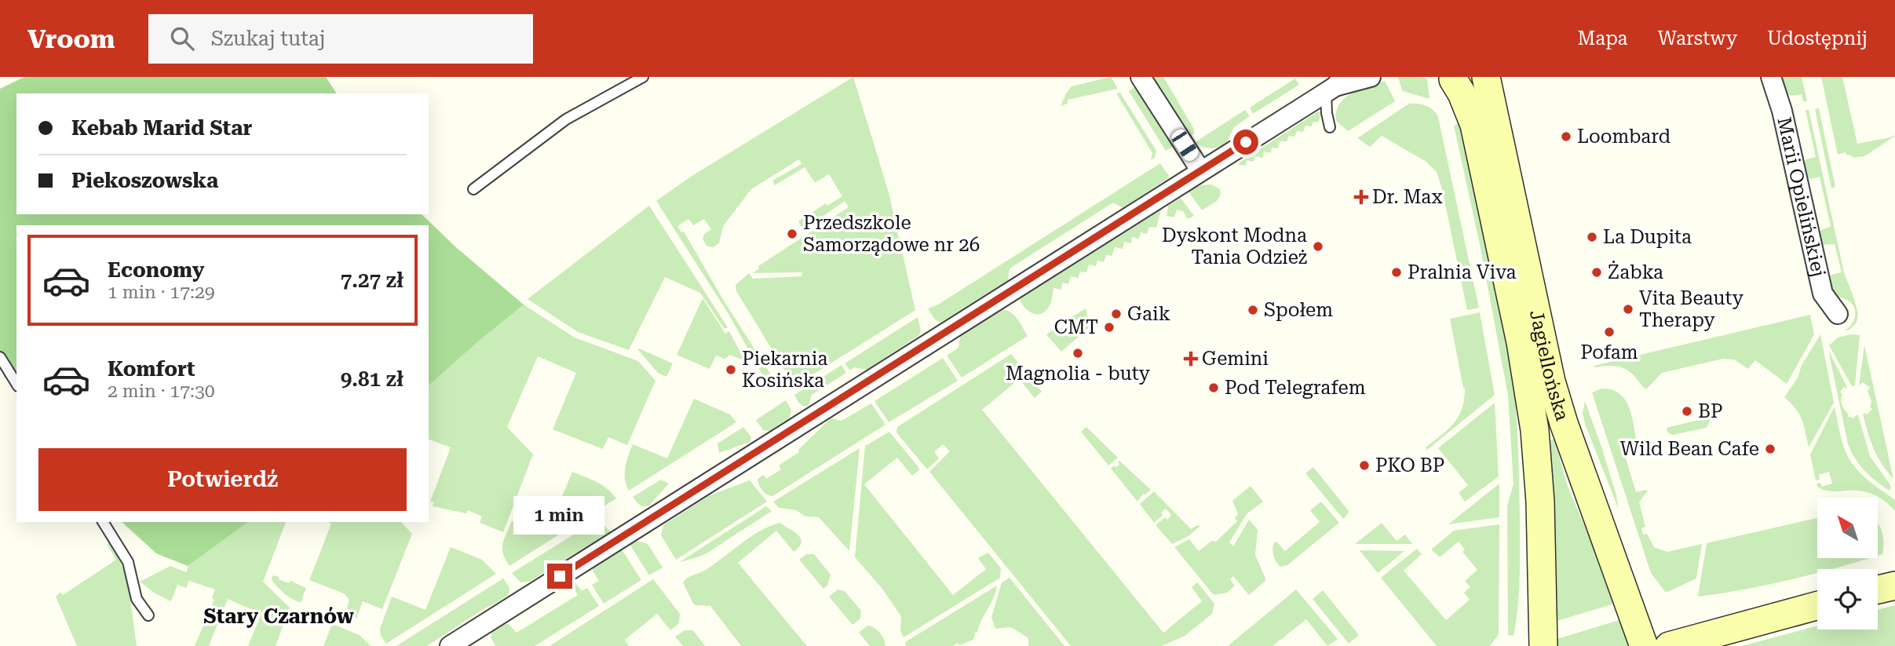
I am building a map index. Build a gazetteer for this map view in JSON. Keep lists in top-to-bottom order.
{
  "streets": {
    "street": ["Marii Opielińskiej", "Jagiellońska"]
  },
  "districts": ["Stary Czarnów"],
  "places": {
    "other": [
      "Loombard",
      "Przedszkole Samorządowe nr 26",
      "La Dupita",
      "Dyskont Modna Tania Odzież",
      "Pralnia Viva",
      "Żabka",
      "Vita Beauty Therapy",
      "Społem",
      "Gaik",
      "CMT",
      "Pofam",
      "Magnolia - buty",
      "Piekarnia Kosińska",
      "Pod Telegrafem",
      "BP",
      "Wild Bean Cafe",
      "PKO BP"
    ],
    "health": ["Dr. Max", "Gemini"]
  },
  "north": "top left",
  "page": {
    "header": "Vroom",
    "search": "Szukaj tutaj",
    "nav": ["Mapa", "Warstwy", "Udostępnij"],
    "banner": ["Kebab Marid Star", "Piekoszowska"],
    "list": [
      {
        "name": "Economy",
        "note": "1 min · 17:29",
        "value": "7.27 zł"
      },
      {
        "name": "Komfort",
        "note": "2 min · 17:30",
        "value": "9.81 zł"
      }
    ],
    "buttons": "Potwierdź",
    "bubble": "1 min"
  }
}
